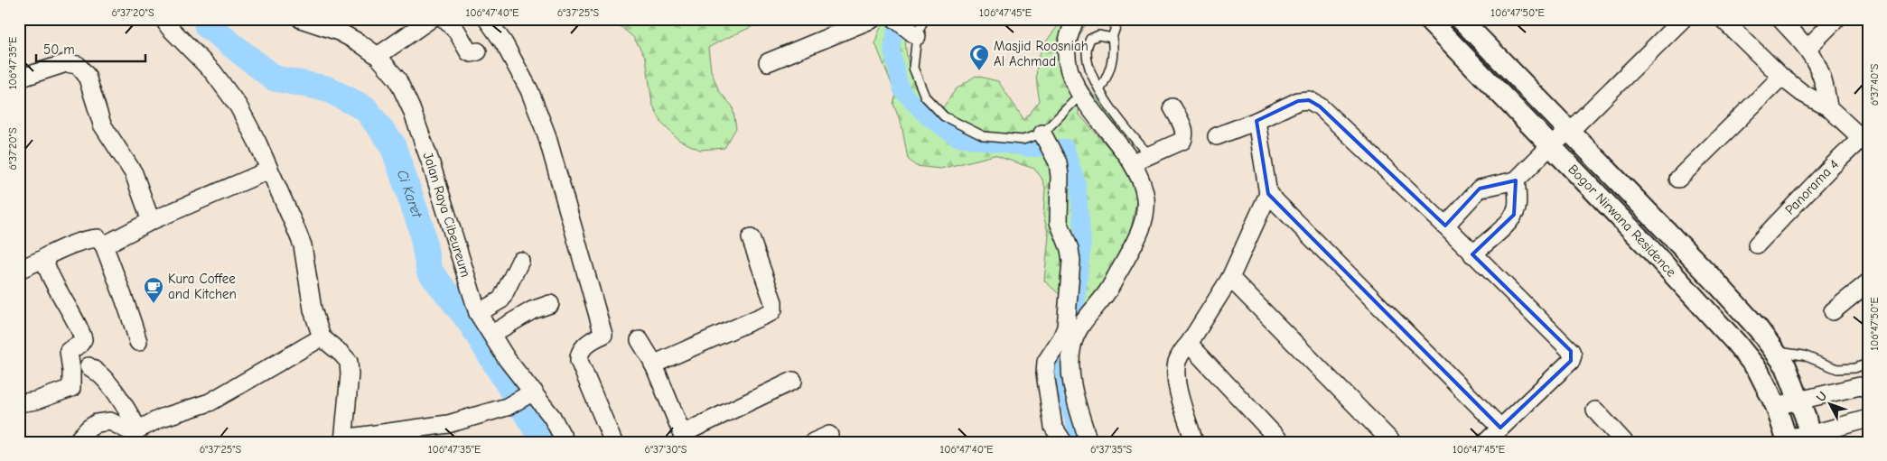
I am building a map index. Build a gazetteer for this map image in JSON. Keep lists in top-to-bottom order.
{
  "streets": {
    "street": ["Panorama 4", "Jalan Raya Cibeureum", "Bogor Nirwana Residence"]
  },
  "water": ["Ci Karet"],
  "places": {
    "mosque": ["Masjid Roosniah Al Achmad"],
    "cafe": ["Kura Coffee and Kitchen"]
  },
  "scale_bar": "50 m",
  "north": "top left",
  "coordinates": [
    "6°37'20\"S",
    "106°47'40\"E",
    "6°37'25\"S",
    "106°47'45\"E",
    "106°47'50\"E",
    "106°47'35\"E",
    "6°37'40\"S",
    "6°37'30\"S",
    "6°37'35\"S"
  ]
}
